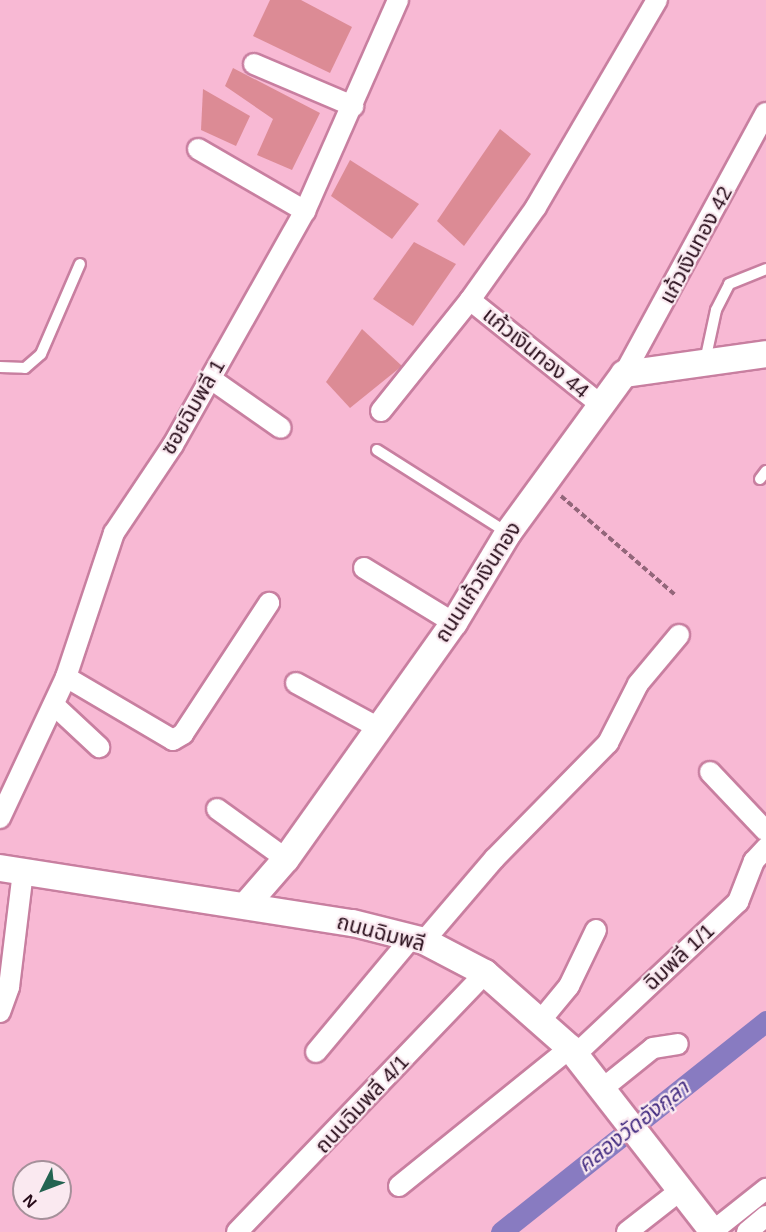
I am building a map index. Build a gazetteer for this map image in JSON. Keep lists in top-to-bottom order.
{
  "streets": {
    "street": [
      "แก้วเงินทอง 42",
      "แก้วเงินทอง 44",
      "ซอยฉิมพลี 1",
      "ถนนแก้วเงินทอง",
      "ถนนฉิมพลี",
      "ฉิมพลี 1/1",
      "ถนนฉิมพลี 4/1"
    ]
  },
  "crossings": [
    ["แก้วเงินทอง 42", "ถนนแก้วเงินทอง"],
    ["แก้วเงินทอง 44", "ถนนแก้วเงินทอง"],
    ["ถนนแก้วเงินทอง", "ถนนฉิมพลี"],
    ["ถนนฉิมพลี", "ฉิมพลี 1/1"],
    ["ถนนฉิมพลี", "ถนนฉิมพลี 4/1"]
  ],
  "water": ["คลองวัดอังกุลา"],
  "north": "bottom left"
}
